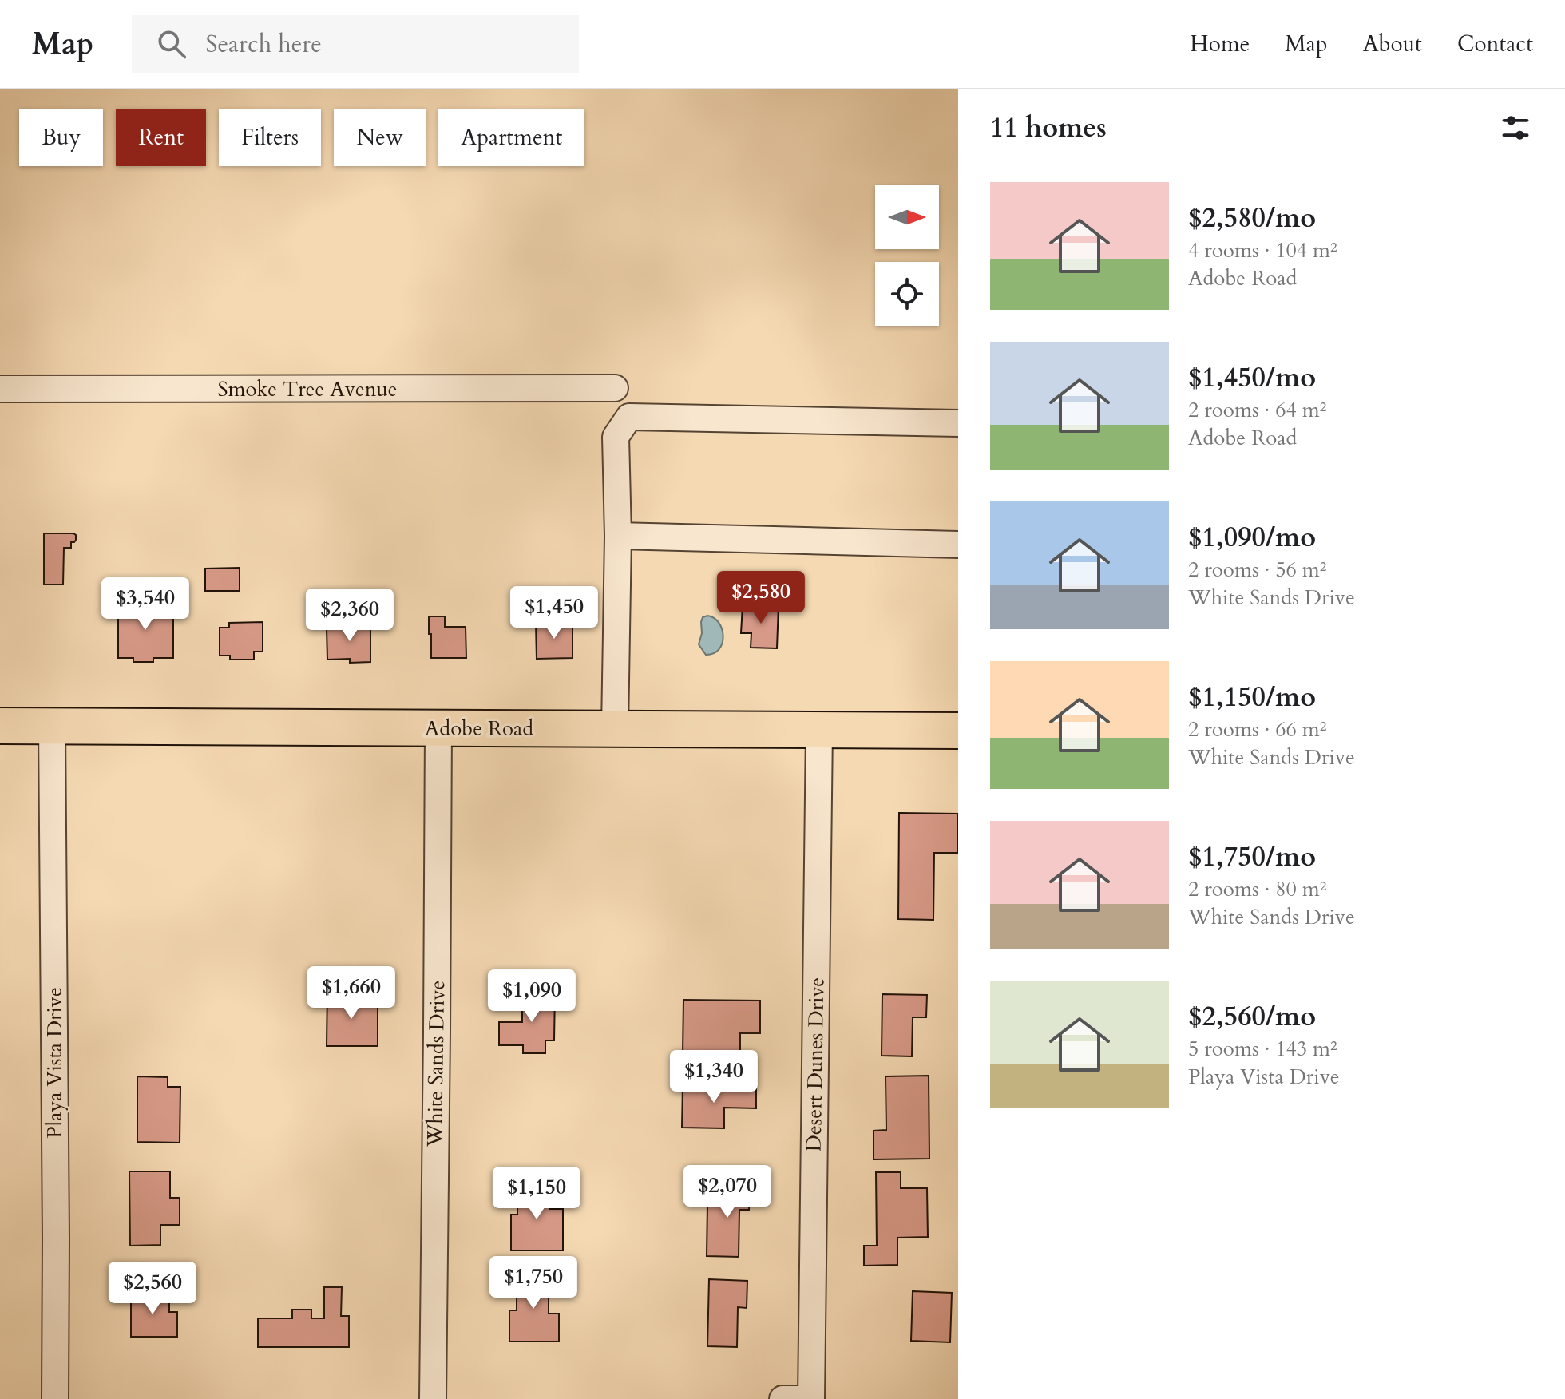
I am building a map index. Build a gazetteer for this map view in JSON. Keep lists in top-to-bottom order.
{
  "streets": {
    "main road": ["Adobe Road"],
    "street": [
      "Smoke Tree Avenue",
      "Playa Vista Drive",
      "White Sands Drive",
      "Desert Dunes Drive"
    ]
  },
  "crossings": [
    ["Adobe Road", "Playa Vista Drive"],
    ["Adobe Road", "White Sands Drive"],
    ["Adobe Road", "Desert Dunes Drive"]
  ],
  "north": "right",
  "page": {
    "header": "Map",
    "search": "Search here",
    "nav": [
      "Home",
      "Map",
      "About",
      "Contact"
    ],
    "heading": "11 homes",
    "chip": [
      "Buy",
      "Rent",
      "Filters",
      "New",
      "Apartment"
    ],
    "list": [
      {
        "name": "$2,580/mo",
        "note": "4 rooms · 104 m² · Adobe Road"
      },
      {
        "name": "$1,450/mo",
        "note": "2 rooms · 64 m² · Adobe Road"
      },
      {
        "name": "$1,090/mo",
        "note": "2 rooms · 56 m² · White Sands Drive"
      },
      {
        "name": "$1,150/mo",
        "note": "2 rooms · 66 m² · White Sands Drive"
      },
      {
        "name": "$1,750/mo",
        "note": "2 rooms · 80 m² · White Sands Drive"
      },
      {
        "name": "$2,560/mo",
        "note": "5 rooms · 143 m² · Playa Vista Drive"
      }
    ],
    "price": [
      "$2,580",
      "$3,540",
      "$1,450",
      "$2,360",
      "$1,660",
      "$1,090",
      "$1,340",
      "$2,070",
      "$1,150",
      "$1,750",
      "$2,560"
    ]
  }
}
